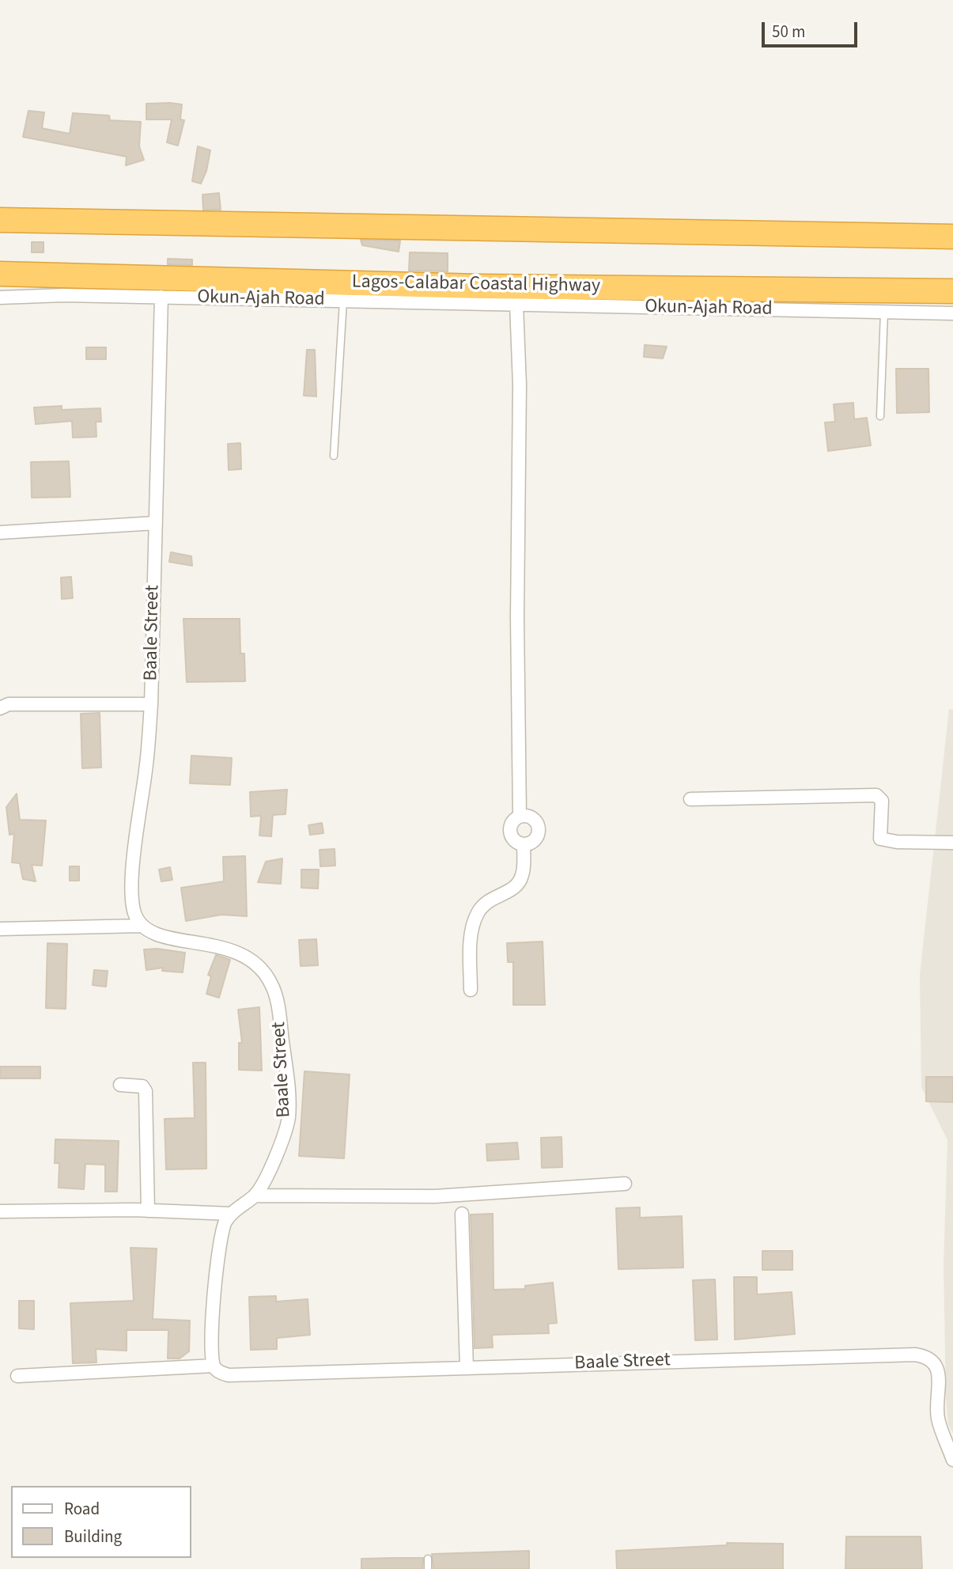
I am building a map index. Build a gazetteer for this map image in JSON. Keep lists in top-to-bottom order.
{
  "streets": {
    "highway": ["Lagos-Calabar Coastal Highway"],
    "street": ["Okun-Ajah Road", "Baale Street"]
  },
  "crossings": [
    ["Okun-Ajah Road", "Baale Street"]
  ],
  "legend": ["Road", "Building"],
  "scale_bar": "50 m"
}
